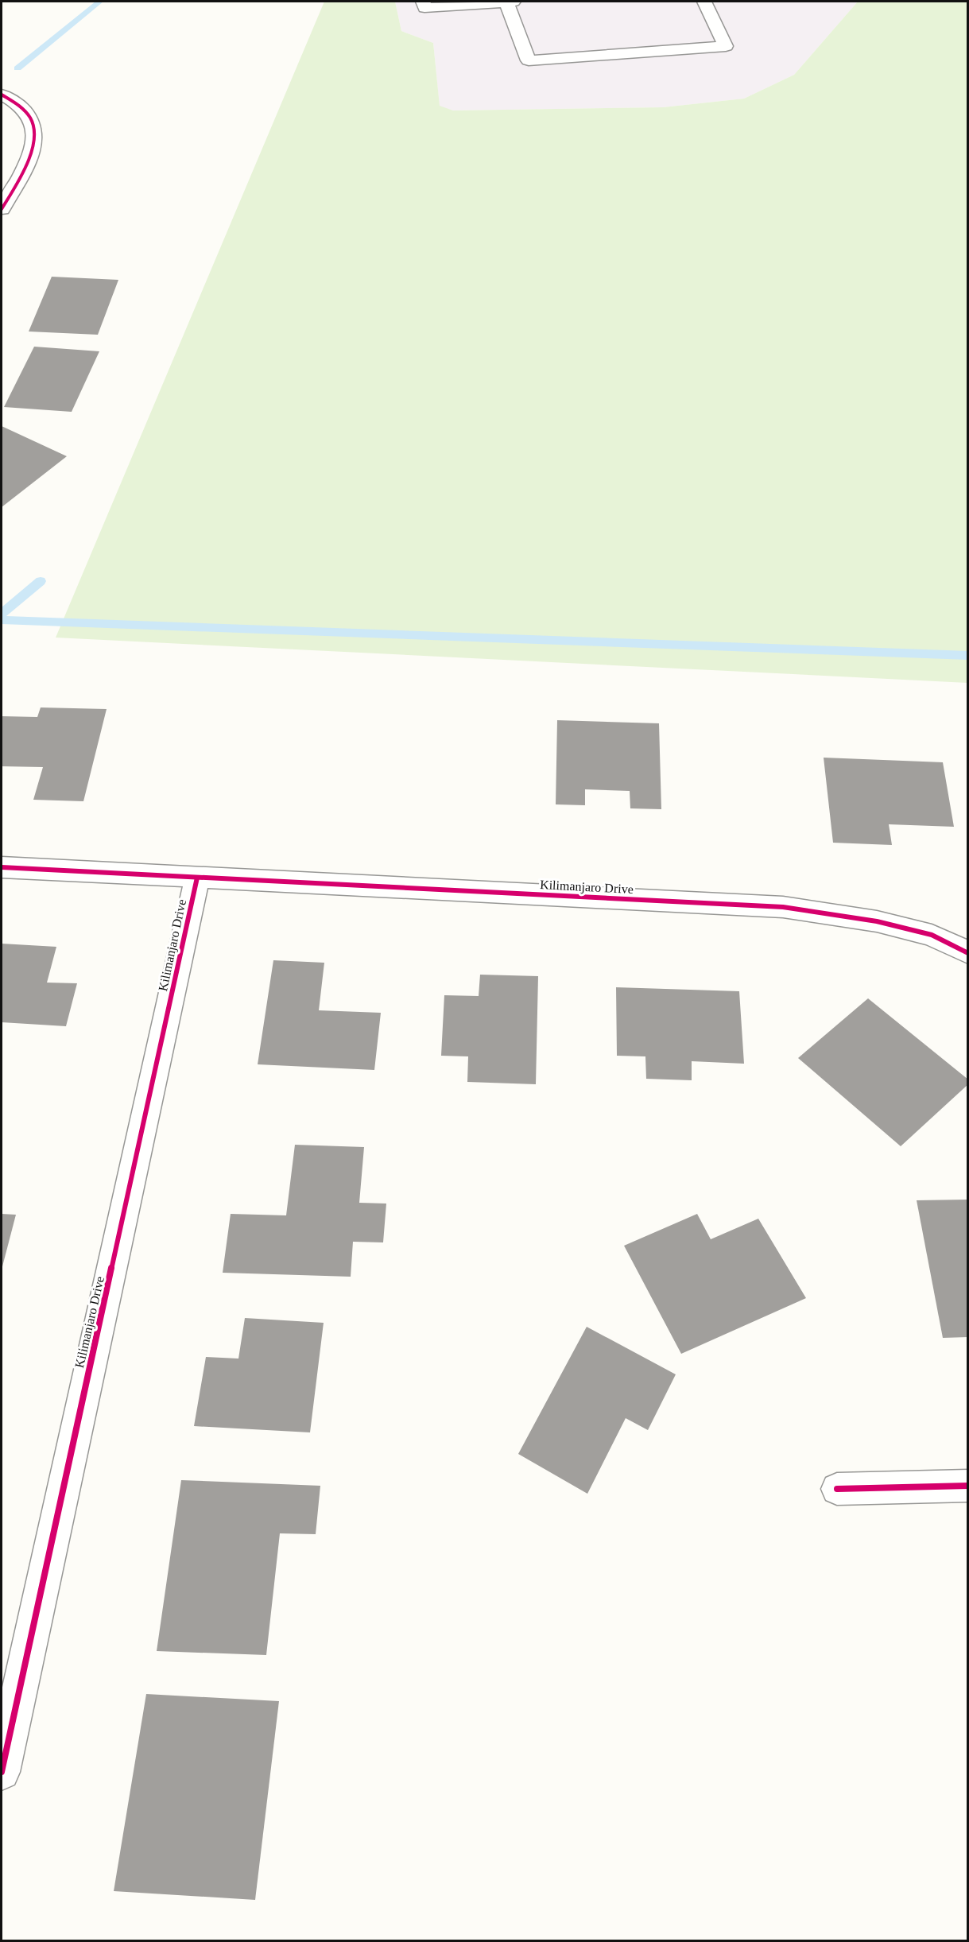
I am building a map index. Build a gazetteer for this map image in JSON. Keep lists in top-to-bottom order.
{
  "streets": {
    "street": ["Kilimanjaro Drive"]
  }
}
